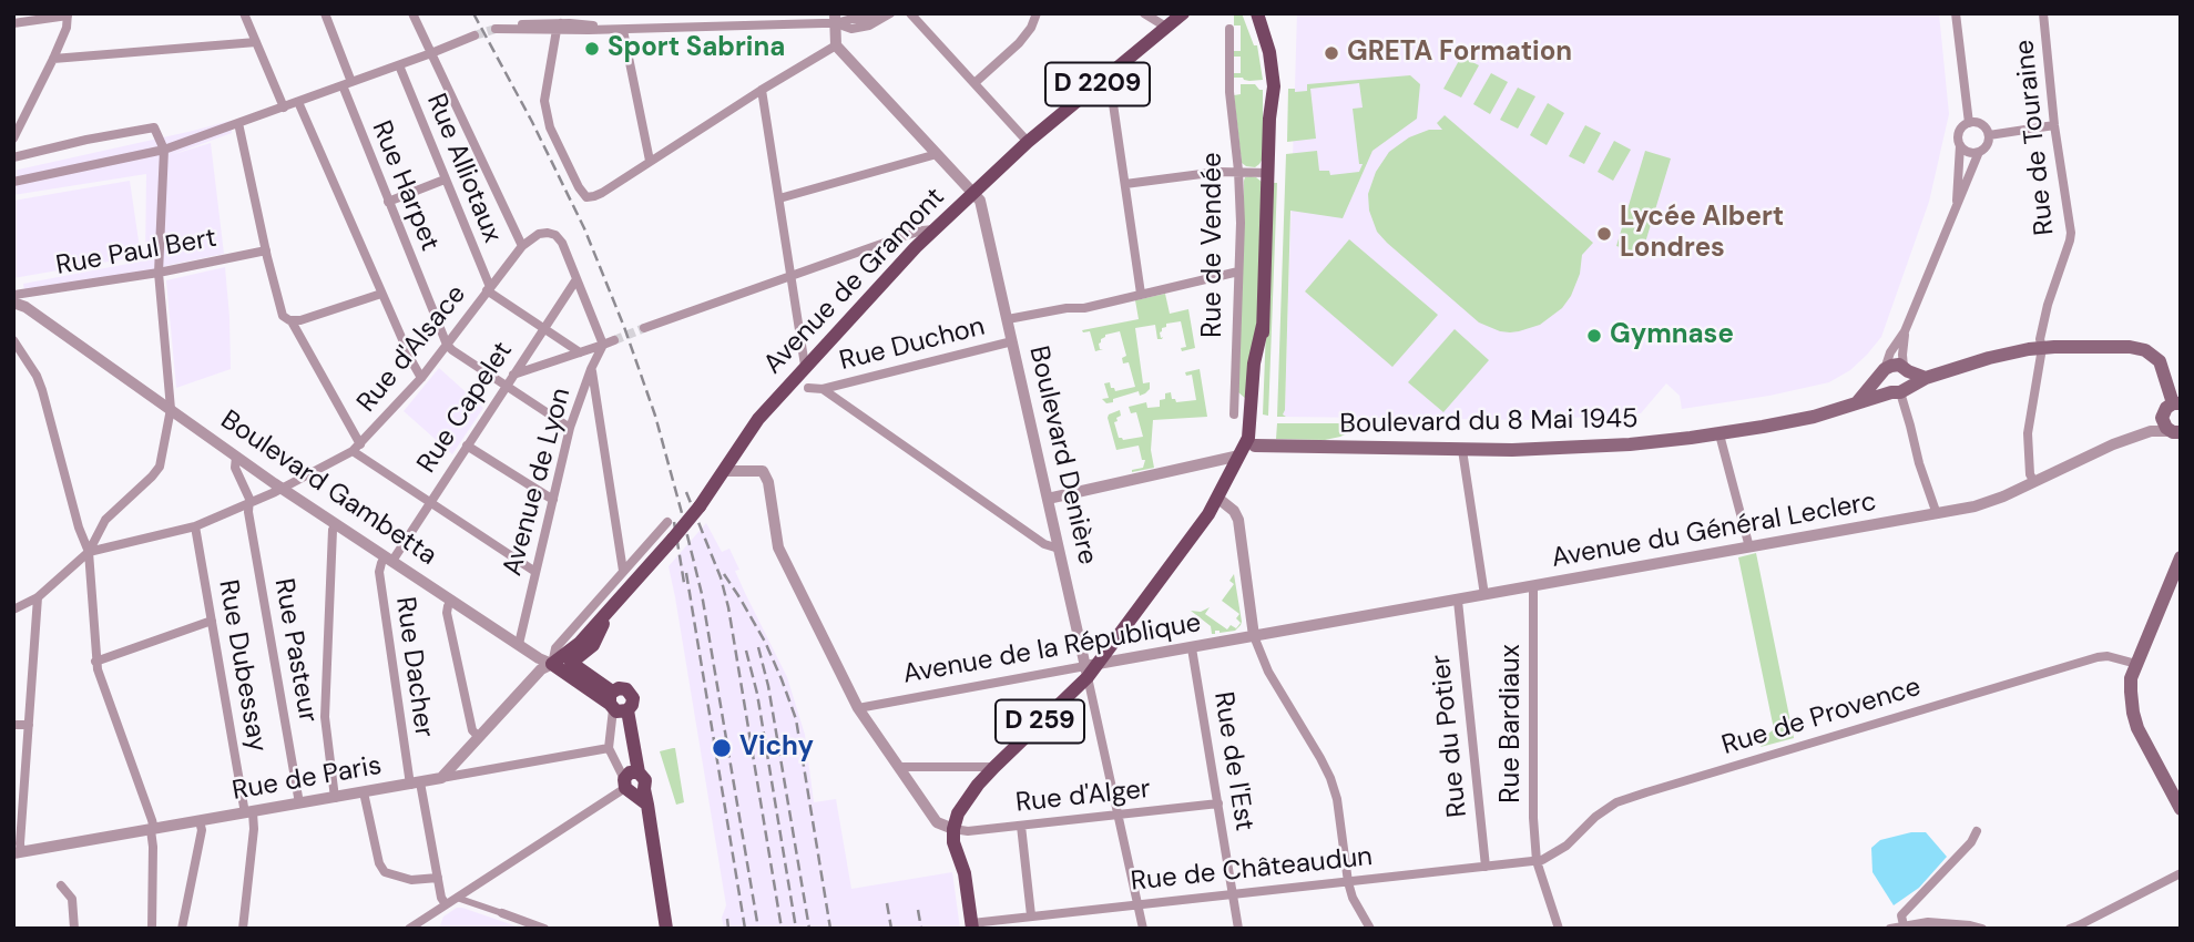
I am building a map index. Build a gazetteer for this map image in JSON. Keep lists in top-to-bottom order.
{
  "streets": {
    "main road": [
      "D 2209",
      "Avenue de Gramont",
      "Boulevard du 8 Mai 1945",
      "Boulevard Gambetta",
      "D 259"
    ],
    "street": [
      "Rue de Touraine",
      "Rue Alliotaux",
      "Rue Harpet",
      "Rue de Vendée",
      "Rue Paul Bert",
      "Rue Duchon",
      "Rue d'Alsace",
      "Rue Capelet",
      "Boulevard Denière",
      "Avenue de Lyon",
      "Avenue du Général Leclerc",
      "Avenue de la République",
      "Rue Pasteur",
      "Rue Dubessay",
      "Rue Dacher",
      "Rue de Provence",
      "Rue Bardiaux",
      "Rue du Potier",
      "Rue de l'Est",
      "Rue de Paris",
      "Rue d'Alger",
      "Rue de Châteaudun"
    ]
  },
  "crossings": [
    ["D 2209", "Avenue de Gramont"],
    ["Rue de Touraine", "Boulevard du 8 Mai 1945"],
    ["Rue de Touraine", "Avenue du Général Leclerc"],
    ["Rue Alliotaux", "Rue d'Alsace"],
    ["Rue Harpet", "Rue d'Alsace"],
    ["Rue Paul Bert", "Boulevard Gambetta"],
    ["Avenue de Gramont", "Boulevard Denière"],
    ["Avenue de Gramont", "Boulevard Gambetta"],
    ["Avenue de Gramont", "Rue de Paris"],
    ["Rue Duchon", "Boulevard Denière"],
    ["Rue d'Alsace", "Boulevard Gambetta"],
    ["Rue d'Alsace", "Rue Pasteur"],
    ["Rue d'Alsace", "Rue Dubessay"],
    ["Rue Capelet", "Boulevard Gambetta"],
    ["Rue Capelet", "Rue Dacher"],
    ["Boulevard Denière", "Avenue de la République"],
    ["Boulevard Denière", "D 259"],
    ["Boulevard Denière", "Rue d'Alger"],
    ["Boulevard Denière", "Rue de Châteaudun"],
    ["Avenue de Lyon", "Boulevard Gambetta"],
    ["Boulevard Gambetta", "Rue Pasteur"],
    ["Boulevard Gambetta", "Rue Dacher"],
    ["Avenue du Général Leclerc", "Avenue de la République"],
    ["Avenue du Général Leclerc", "Rue Bardiaux"],
    ["Avenue du Général Leclerc", "Rue du Potier"],
    ["Avenue de la République", "D 259"],
    ["Avenue de la République", "Rue de l'Est"],
    ["Rue Pasteur", "Rue de Paris"],
    ["Rue Dubessay", "Rue de Paris"],
    ["Rue Dacher", "Rue de Paris"],
    ["Rue de Provence", "Rue Bardiaux"],
    ["Rue de Provence", "Rue de Châteaudun"],
    ["D 259", "Rue d'Alger"],
    ["Rue Bardiaux", "Rue de Châteaudun"],
    ["Rue du Potier", "Rue de Châteaudun"],
    ["Rue de l'Est", "Rue d'Alger"],
    ["Rue de l'Est", "Rue de Châteaudun"]
  ],
  "places": [
    "Sport Sabrina",
    "GRETA Formation",
    "Lycée Albert Londres",
    "Gymnase",
    "Vichy"
  ]
}
